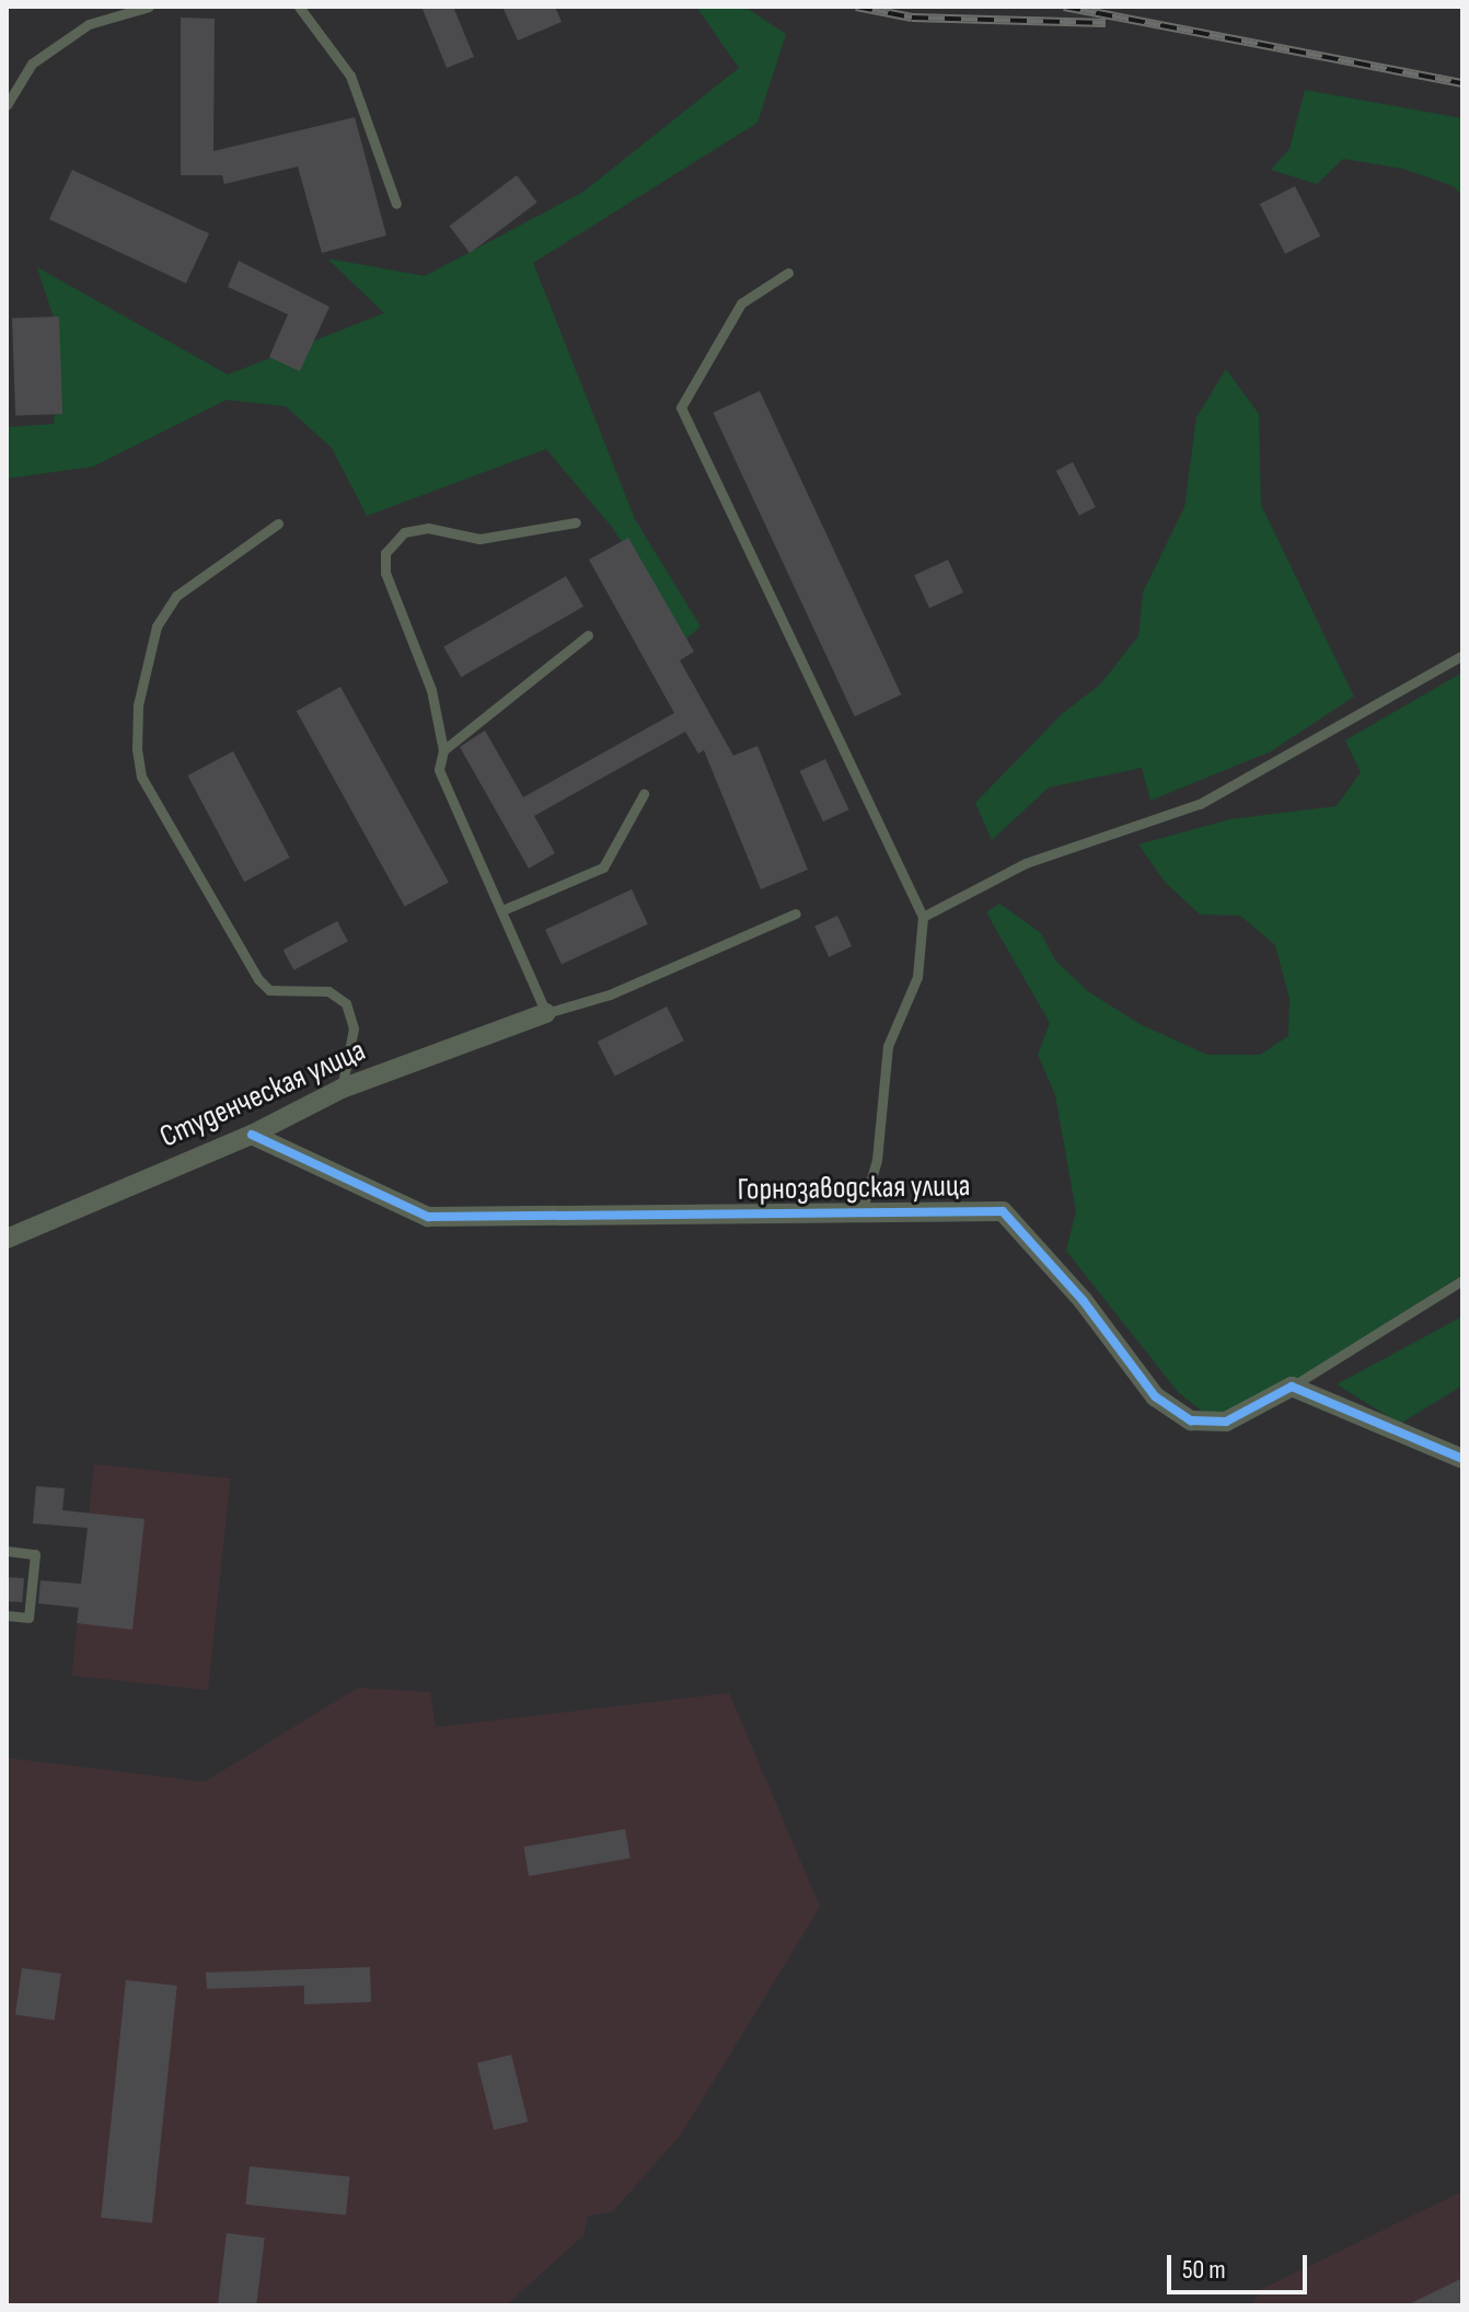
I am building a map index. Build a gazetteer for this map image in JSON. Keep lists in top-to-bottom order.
{
  "streets": {
    "street": ["Студенческая улица", "Горнозаводская улица"]
  },
  "crossings": [
    ["Студенческая улица", "Горнозаводская улица"]
  ],
  "scale_bar": "50 m"
}
